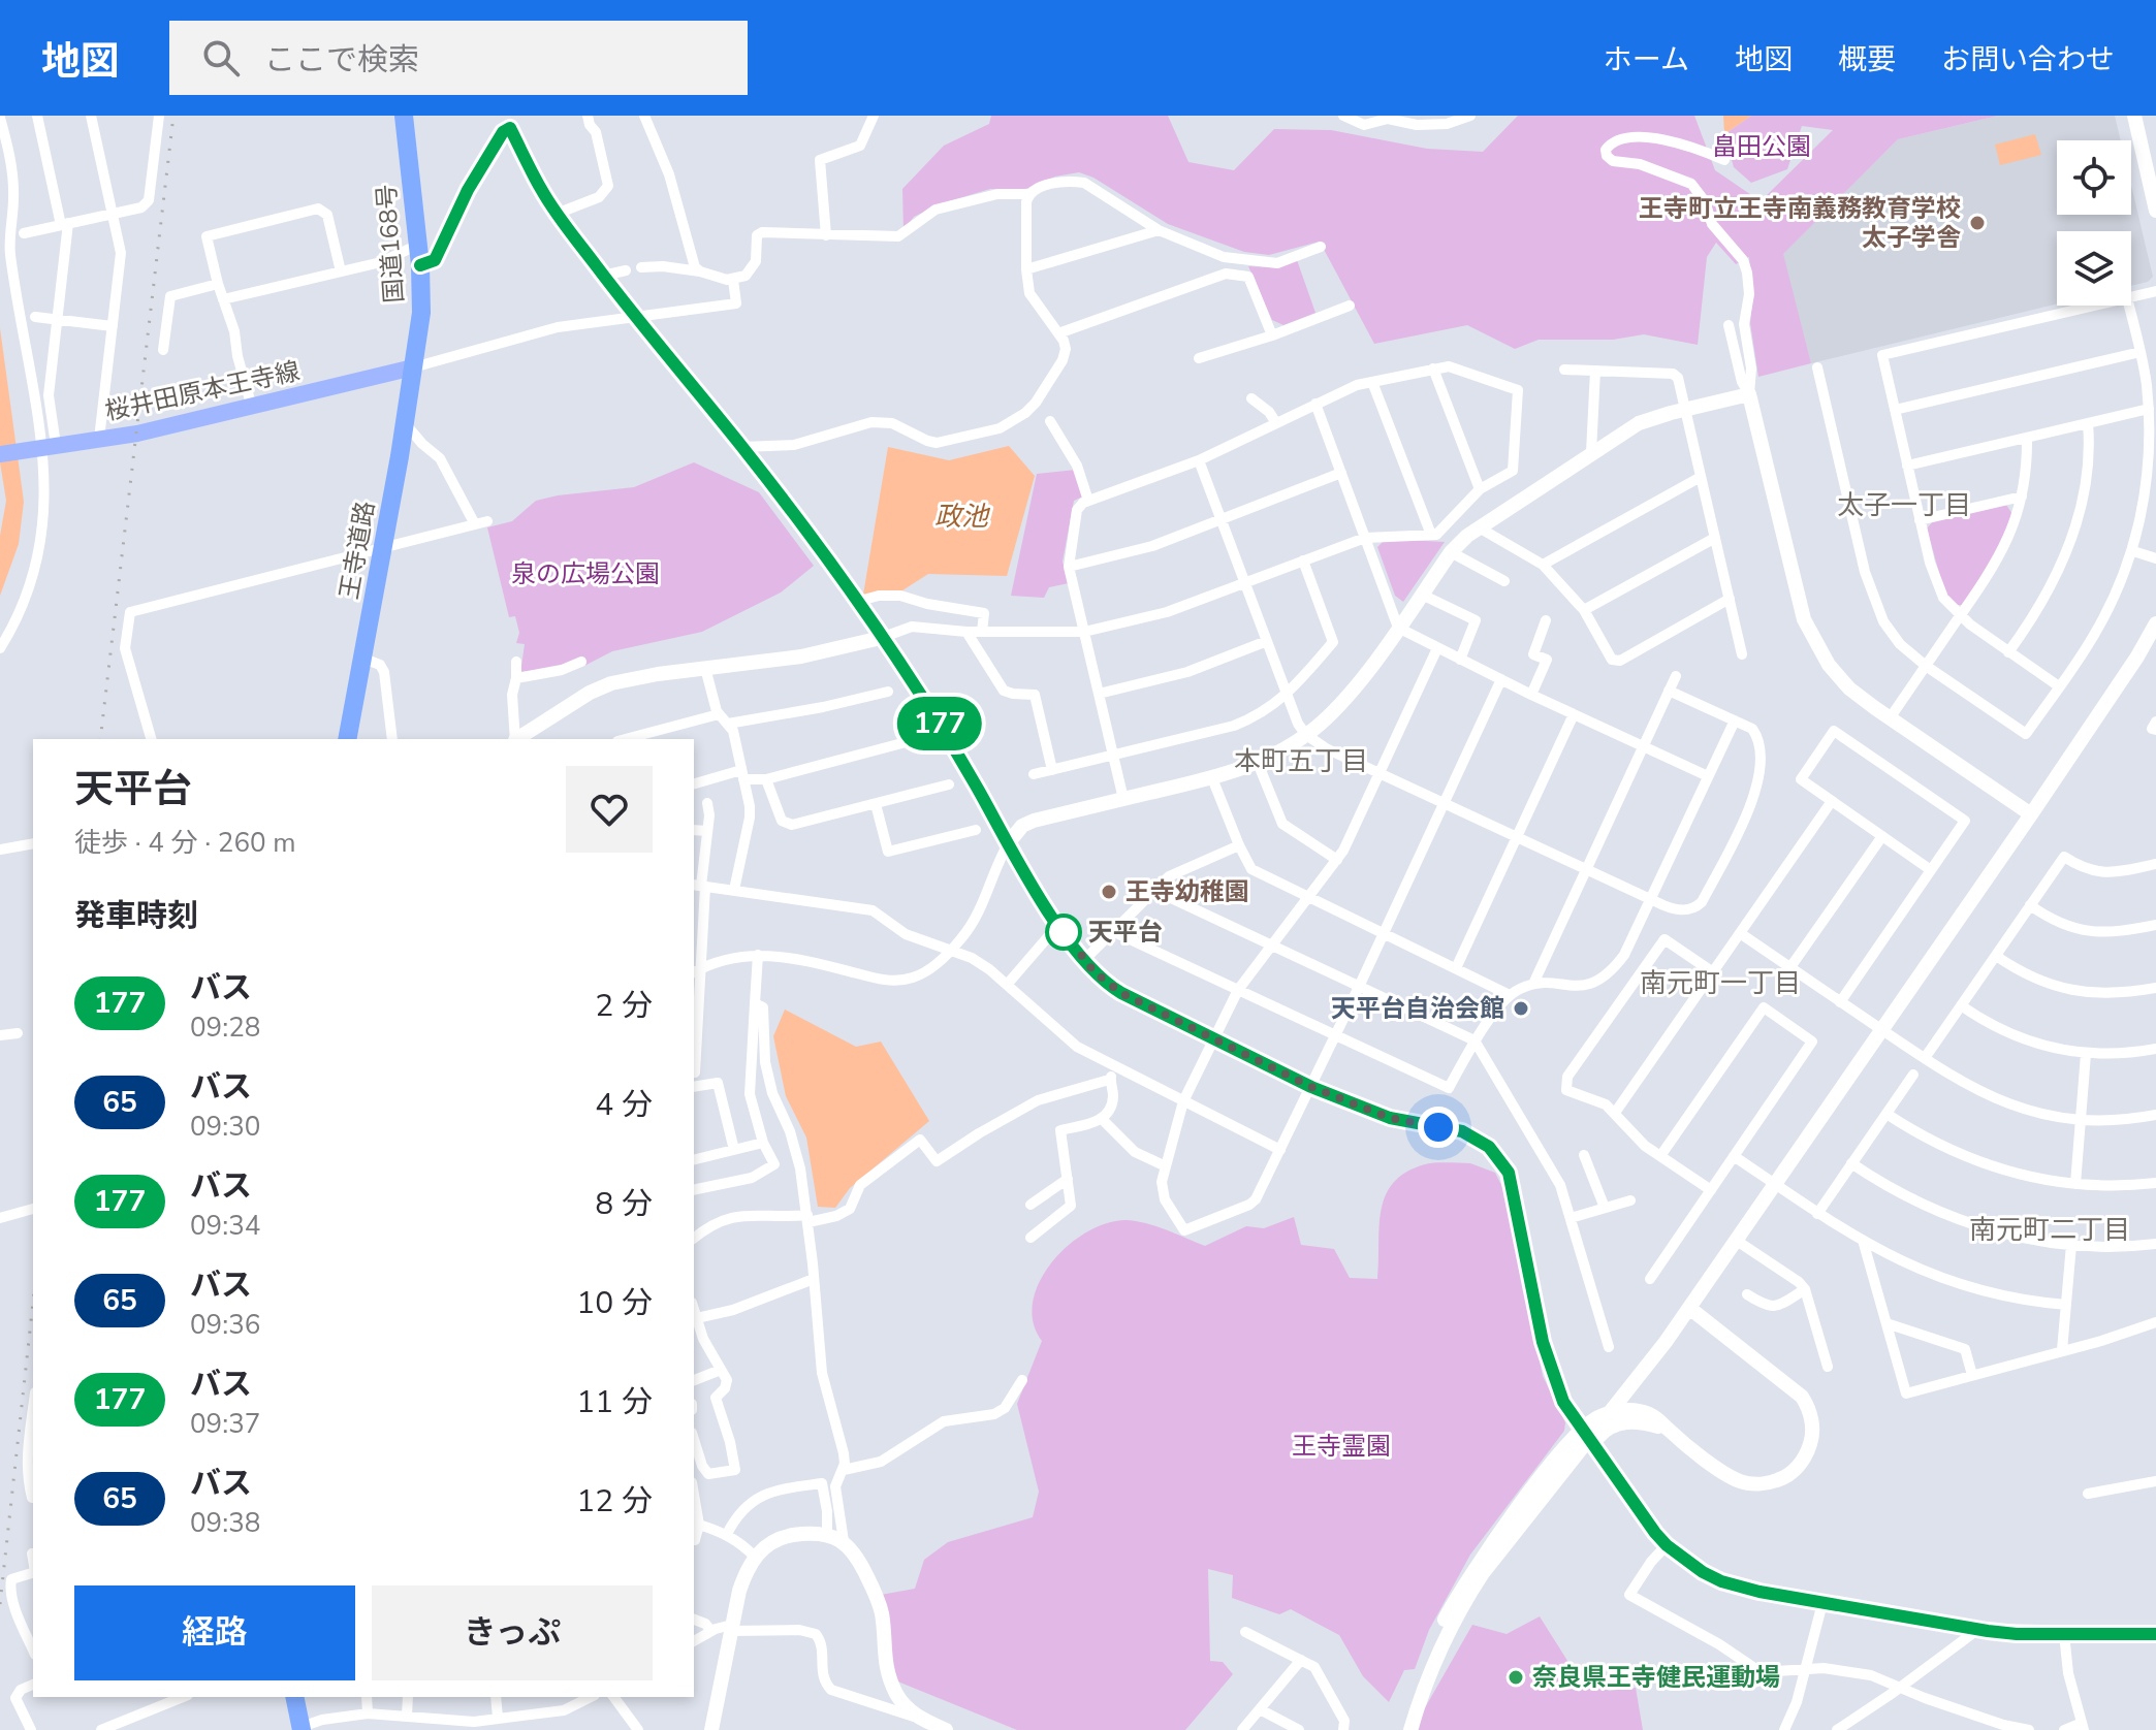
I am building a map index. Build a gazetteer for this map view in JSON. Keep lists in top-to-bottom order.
{
  "streets": {
    "highway": ["国道168号", "王寺道路"],
    "main road": ["桜井田原本王寺線"]
  },
  "crossings": [
    ["国道168号", "桜井田原本王寺線"],
    ["国道168号", "王寺道路"],
    ["桜井田原本王寺線", "王寺道路"]
  ],
  "districts": [
    "太子一丁目",
    "本町五丁目",
    "南元町一丁目",
    "南元町二丁目"
  ],
  "water": ["政池"],
  "parks": ["畠田公園", "泉の広場公園", "王寺霊園"],
  "places": [
    "王寺町立王寺南義務教育学校 太子学舎",
    "王寺幼稚園",
    "天平台",
    "天平台自治会館",
    "奈良県王寺健民運動場"
  ],
  "lines": ["bus line 177"],
  "page": {
    "header": "地図",
    "search": "ここで検索",
    "nav": [
      "ホーム",
      "地図",
      "概要",
      "お問い合わせ"
    ],
    "on_map": "177",
    "heading": [
      ["天平台", "徒歩 · 4 分 · 260 m"],
      "発車時刻"
    ],
    "list": [
      {
        "mark": "177",
        "name": "バス",
        "note": "09:28",
        "value": "2 分"
      },
      {
        "mark": "65",
        "name": "バス",
        "note": "09:30",
        "value": "4 分"
      },
      {
        "mark": "177",
        "name": "バス",
        "note": "09:34",
        "value": "8 分"
      },
      {
        "mark": "65",
        "name": "バス",
        "note": "09:36",
        "value": "10 分"
      },
      {
        "mark": "177",
        "name": "バス",
        "note": "09:37",
        "value": "11 分"
      },
      {
        "mark": "65",
        "name": "バス",
        "note": "09:38",
        "value": "12 分"
      }
    ],
    "buttons": ["経路", "きっぷ"]
  }
}
